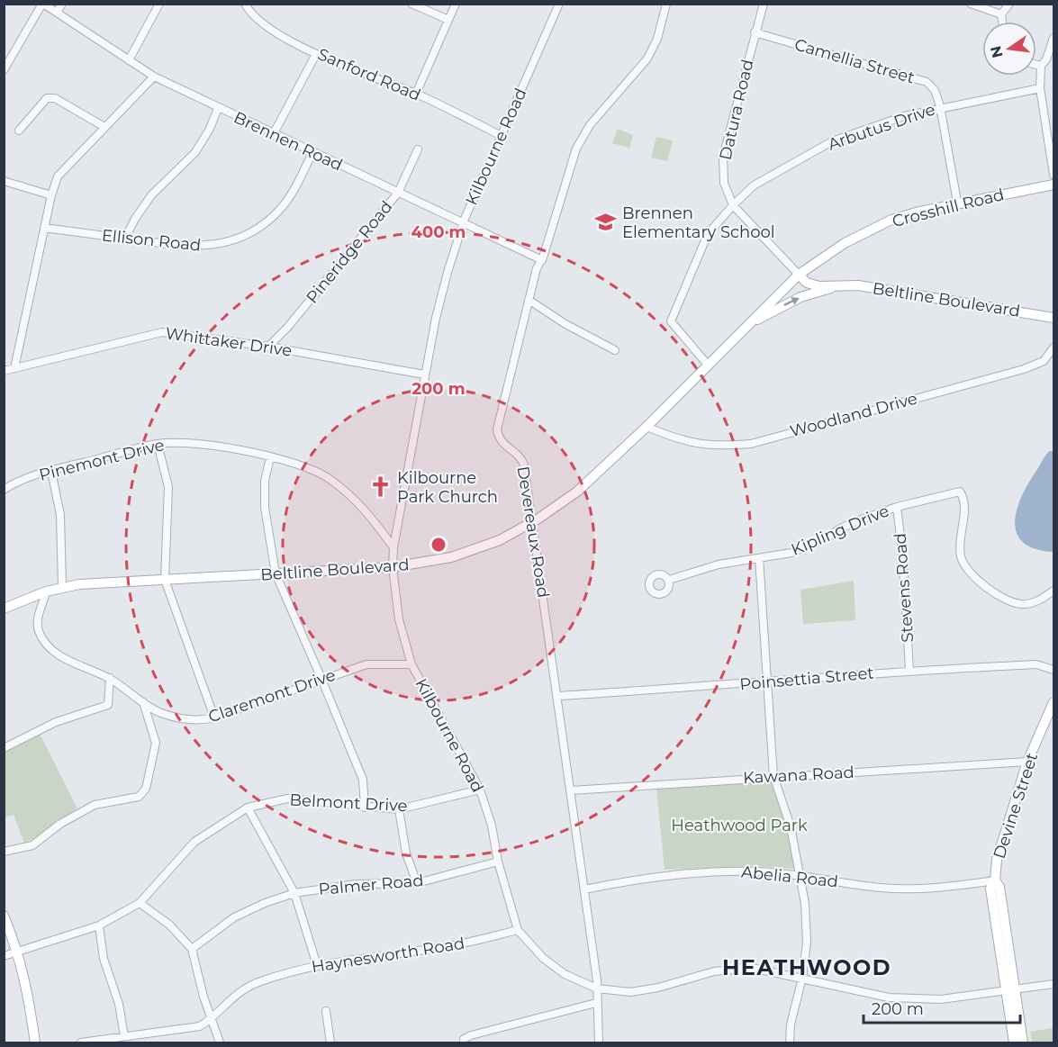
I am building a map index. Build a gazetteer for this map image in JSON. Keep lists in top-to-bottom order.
{
  "streets": {
    "main road": [
      "Datura Road",
      "Crosshill Road",
      "Beltline Boulevard",
      "Devine Street"
    ],
    "street": [
      "Camellia Street",
      "Sanford Road",
      "Arbutus Drive",
      "Brennen Road",
      "Kilbourne Road",
      "Ellison Road",
      "Pineridge Road",
      "Whittaker Drive",
      "Woodland Drive",
      "Pinemont Drive",
      "Kipling Drive",
      "Devereaux Road",
      "Stevens Road",
      "Poinsettia Street",
      "Claremont Drive",
      "Kawana Road",
      "Belmont Drive",
      "Abelia Road",
      "Palmer Road",
      "Haynesworth Road"
    ]
  },
  "crossings": [
    ["Camellia Street", "Datura Road"],
    ["Camellia Street", "Arbutus Drive"],
    ["Camellia Street", "Crosshill Road"],
    ["Sanford Road", "Kilbourne Road"],
    ["Datura Road", "Arbutus Drive"],
    ["Datura Road", "Crosshill Road"],
    ["Datura Road", "Beltline Boulevard"],
    ["Arbutus Drive", "Beltline Boulevard"],
    ["Brennen Road", "Kilbourne Road"],
    ["Brennen Road", "Ellison Road"],
    ["Brennen Road", "Pineridge Road"],
    ["Brennen Road", "Devereaux Road"],
    ["Kilbourne Road", "Beltline Boulevard"],
    ["Kilbourne Road", "Whittaker Drive"],
    ["Kilbourne Road", "Pinemont Drive"],
    ["Kilbourne Road", "Devereaux Road"],
    ["Kilbourne Road", "Claremont Drive"],
    ["Kilbourne Road", "Belmont Drive"],
    ["Kilbourne Road", "Devine Street"],
    ["Kilbourne Road", "Palmer Road"],
    ["Kilbourne Road", "Haynesworth Road"],
    ["Crosshill Road", "Beltline Boulevard"],
    ["Pineridge Road", "Whittaker Drive"],
    ["Beltline Boulevard", "Woodland Drive"],
    ["Beltline Boulevard", "Devereaux Road"],
    ["Beltline Boulevard", "Claremont Drive"],
    ["Kipling Drive", "Stevens Road"],
    ["Devereaux Road", "Poinsettia Street"],
    ["Devereaux Road", "Kawana Road"],
    ["Devereaux Road", "Abelia Road"],
    ["Stevens Road", "Poinsettia Street"],
    ["Kawana Road", "Devine Street"],
    ["Devine Street", "Abelia Road"]
  ],
  "districts": ["HEATHWOOD"],
  "parks": ["Heathwood Park"],
  "places": {
    "school or university": ["Brennen Elementary School"],
    "church": ["Kilbourne Park Church"]
  },
  "scale_bar": "200 m",
  "north": "left",
  "rings": ["400 m", "200 m"]
}
